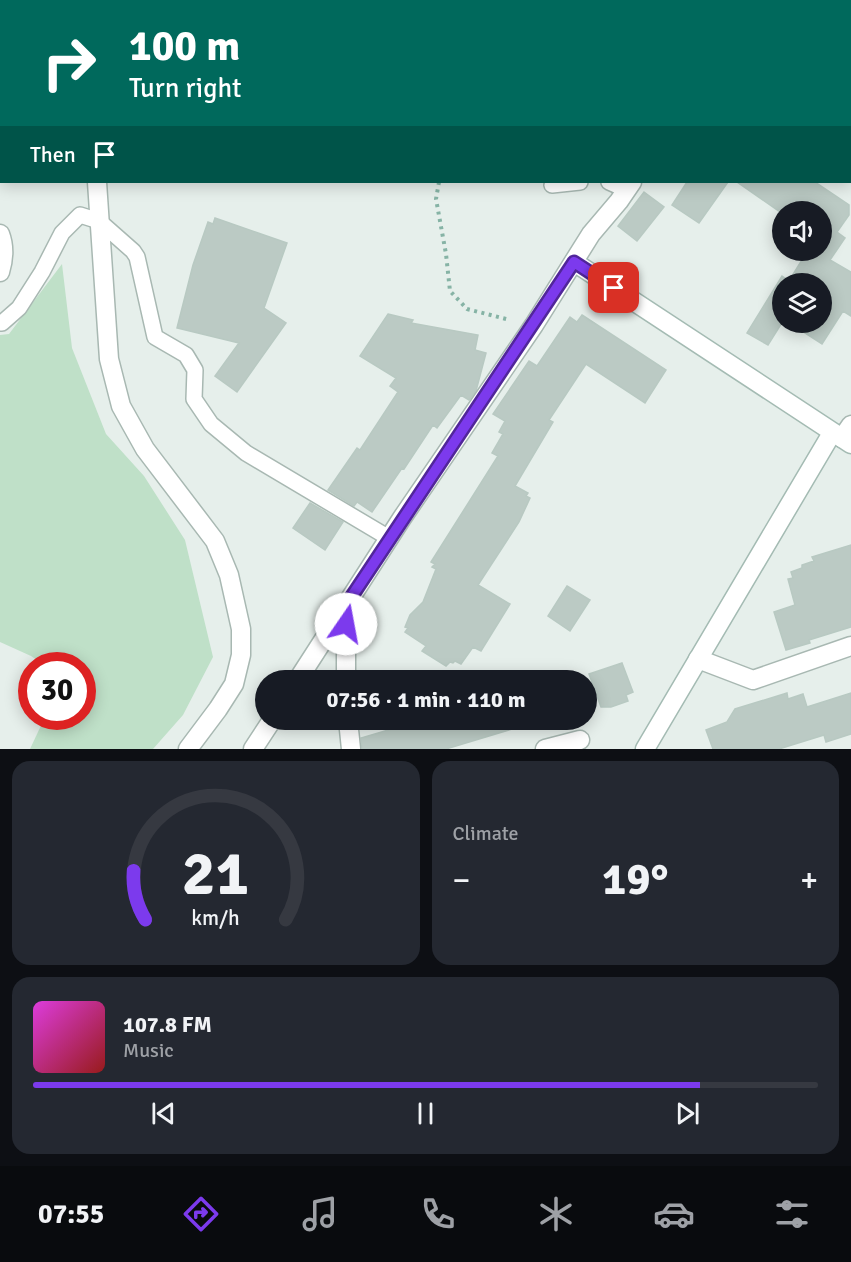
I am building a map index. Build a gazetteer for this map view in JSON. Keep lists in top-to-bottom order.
{
  "page": {
    "turn": ["100 m", "Turn right"],
    "then": "Then",
    "limit": "30",
    "trip": "07:56 · 1 min · 110 m",
    "tile": "Climate",
    "heat": ["−", "19°", "+"],
    "song": ["107.8 FM", "Music"],
    "tabs": "07:55",
    "gauge": ["21", "km/h"]
  }
}
